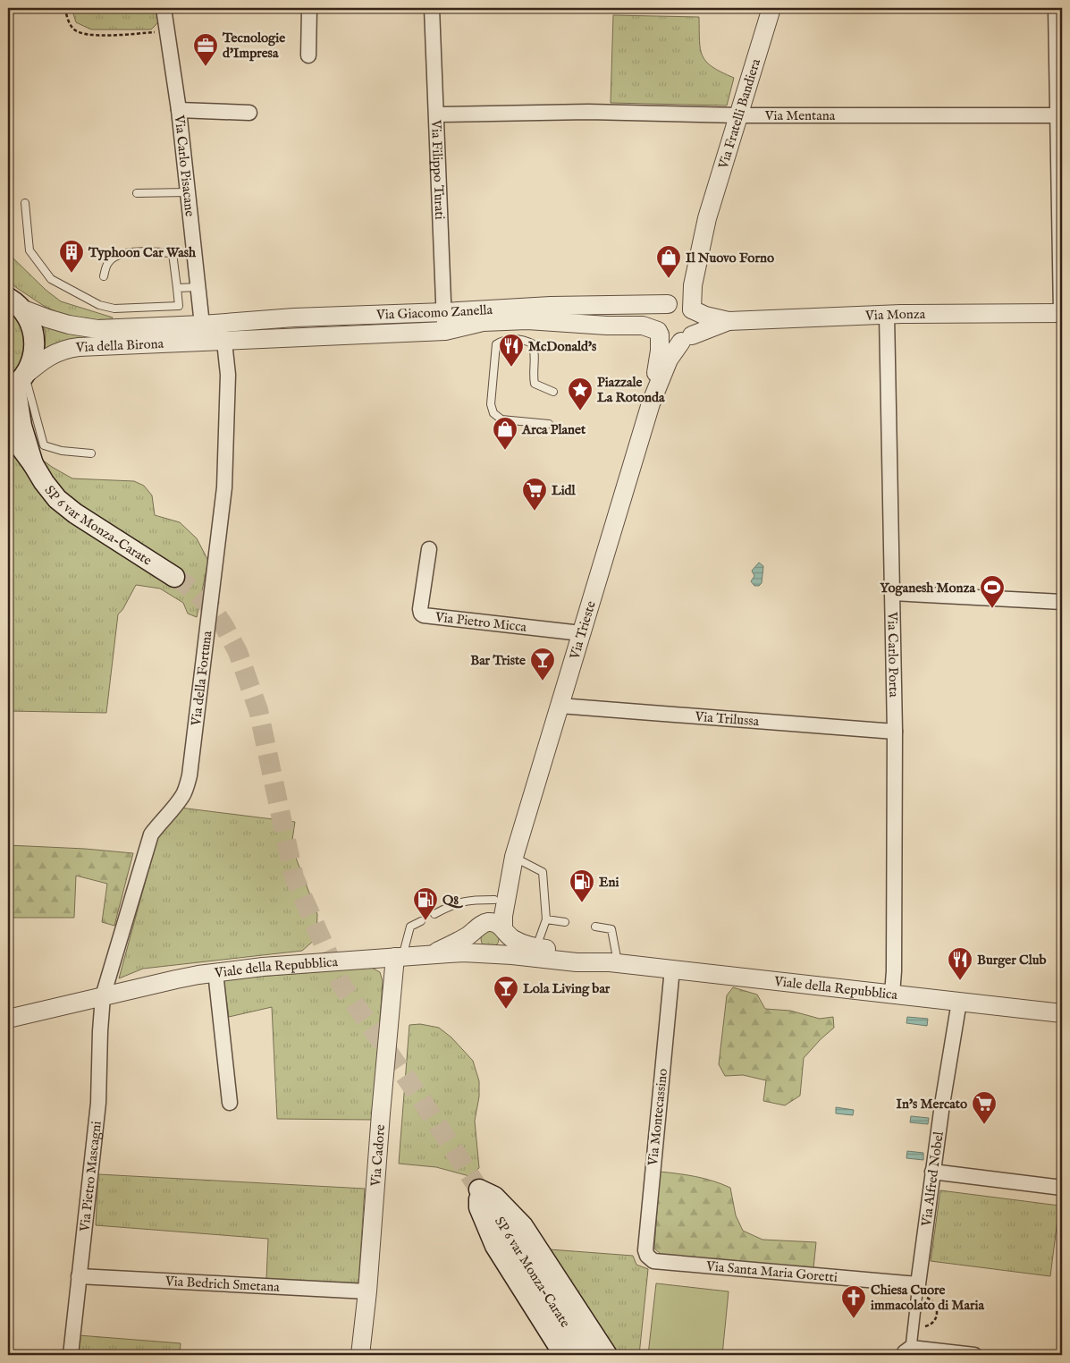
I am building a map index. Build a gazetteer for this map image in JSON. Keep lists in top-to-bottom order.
{
  "streets": {
    "main road": ["SP 6 var Monza-Carate"],
    "street": [
      "Via Fratelli Bandiera",
      "Via Mentana",
      "Via Carlo Pisacane",
      "Via Filippo Turati",
      "Via Giacomo Zanella",
      "Via Monza",
      "Via della Birona",
      "Via Pietro Micca",
      "Via Trieste",
      "Via Carlo Porta",
      "Via della Fortuna",
      "Via Trilussa",
      "Viale della Repubblica",
      "Via Montecassino",
      "Via Cadore",
      "Via Pietro Mascagni",
      "Via Alfred Nobel",
      "Via Santa Maria Goretti",
      "Via Bedrich Smetana"
    ]
  },
  "crossings": [
    ["Via Fratelli Bandiera", "Via Mentana"],
    ["Via Fratelli Bandiera", "Via Giacomo Zanella"],
    ["Via Fratelli Bandiera", "Via Monza"],
    ["Via Fratelli Bandiera", "Via Trieste"],
    ["Via Mentana", "Via Filippo Turati"],
    ["Via Carlo Pisacane", "Via Giacomo Zanella"],
    ["Via Carlo Pisacane", "Via della Birona"],
    ["Via Filippo Turati", "Via Giacomo Zanella"],
    ["Via Giacomo Zanella", "Via Monza"],
    ["Via Giacomo Zanella", "Via della Birona"],
    ["Via Giacomo Zanella", "Via Trieste"],
    ["Via Giacomo Zanella", "Via della Fortuna"],
    ["Via Monza", "Via Trieste"],
    ["Via Monza", "Via Carlo Porta"],
    ["Via della Birona", "Via della Fortuna"],
    ["Via Pietro Micca", "Via Trieste"],
    ["Via Trieste", "Via Trilussa"],
    ["Via Trieste", "Viale della Repubblica"],
    ["Via Carlo Porta", "Via Trilussa"],
    ["Via Carlo Porta", "Viale della Repubblica"],
    ["Via della Fortuna", "Viale della Repubblica"],
    ["Via della Fortuna", "Via Pietro Mascagni"],
    ["Viale della Repubblica", "Via Montecassino"],
    ["Viale della Repubblica", "Via Cadore"],
    ["Viale della Repubblica", "Via Pietro Mascagni"],
    ["Viale della Repubblica", "Via Alfred Nobel"],
    ["Via Montecassino", "Via Santa Maria Goretti"],
    ["Via Cadore", "Via Bedrich Smetana"],
    ["Via Pietro Mascagni", "Via Bedrich Smetana"],
    ["Via Alfred Nobel", "Via Santa Maria Goretti"]
  ],
  "places": {
    "office": ["Tecnologie d'Impresa"],
    "building": ["Typhoon Car Wash"],
    "shop": ["Il Nuovo Forno", "Arca Planet"],
    "restaurant": ["McDonald's", "Burger Club"],
    "place": ["Piazzale La Rotonda"],
    "supermarket": ["Lidl", "In's Mercato"],
    "sports": ["Yoganesh Monza"],
    "bar": ["Bar Triste", "Lola Living bar"],
    "fuel station": ["Eni", "Q8"],
    "church": ["Chiesa Cuore immacolato di Maria"]
  }
}
